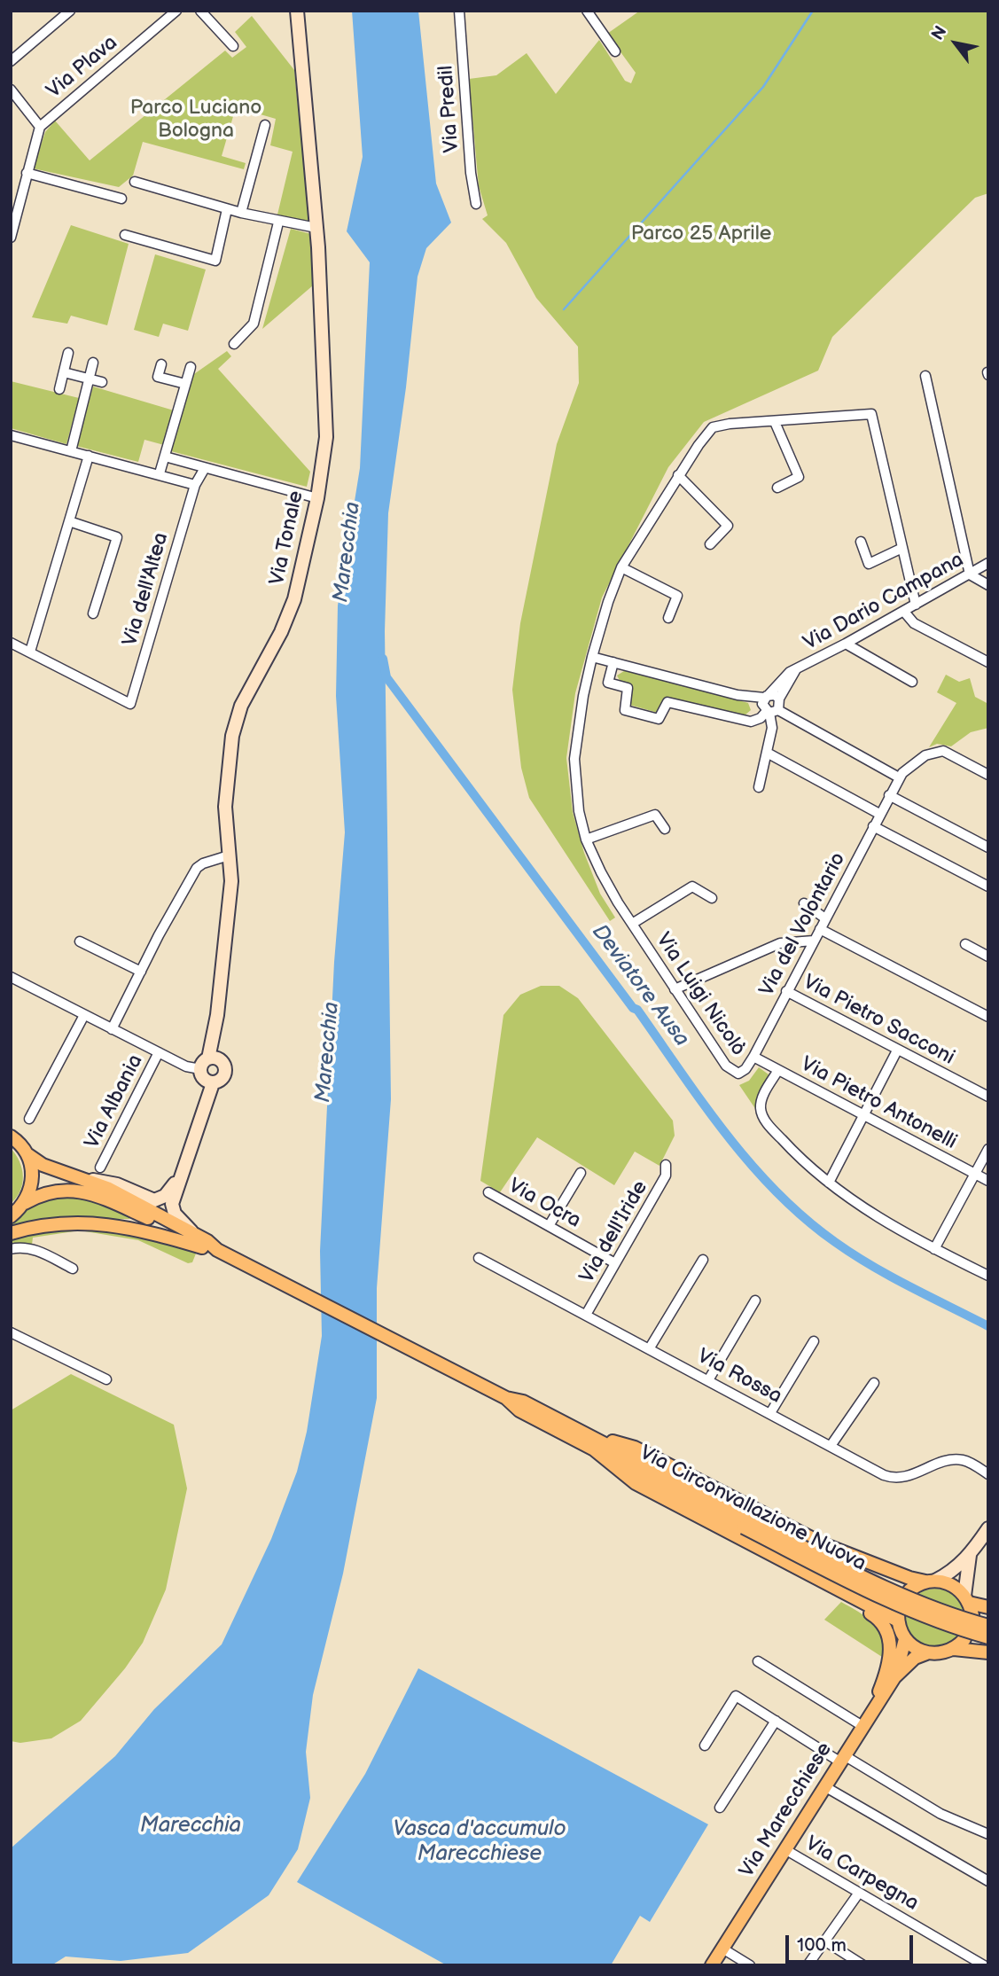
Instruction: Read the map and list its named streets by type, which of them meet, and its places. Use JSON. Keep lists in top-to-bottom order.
{
  "streets": {
    "main road": ["Via Circonvallazione Nuova", "Via Marecchiese"],
    "street": [
      "Via Plava",
      "Via Predil",
      "Via Tonale",
      "Via dell'Altea",
      "Via Dario Campana",
      "Via del Volontario",
      "Via Luigi Nicolò",
      "Via Pietro Sacconi",
      "Via Albania",
      "Via Pietro Antonelli",
      "Via Ocra",
      "Via dell'Iride",
      "Via Rossa",
      "Via Carpegna"
    ]
  },
  "crossings": [
    ["Via del Volontario", "Via Luigi Nicolò"],
    ["Via del Volontario", "Via Pietro Sacconi"],
    ["Via del Volontario", "Via Pietro Antonelli"],
    ["Via Ocra", "Via dell'Iride"],
    ["Via dell'Iride", "Via Rossa"],
    ["Via Marecchiese", "Via Carpegna"]
  ],
  "water": ["Marecchia", "Deviatore Ausa", "Vasca d'accumulo Marecchiese"],
  "parks": ["Parco Luciano Bologna", "Parco 25 Aprile"],
  "scale_bar": "100 m",
  "north": "top left"
}
